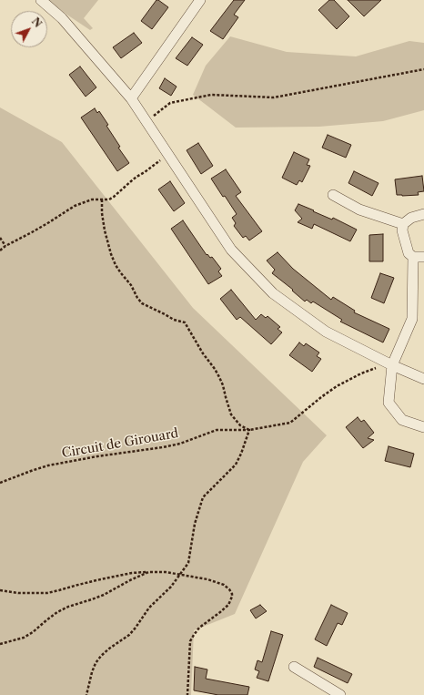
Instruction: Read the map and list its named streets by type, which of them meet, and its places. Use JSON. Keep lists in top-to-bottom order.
{
  "streets": {
    "path": ["Circuit de Girouard"]
  },
  "north": "top right"
}
